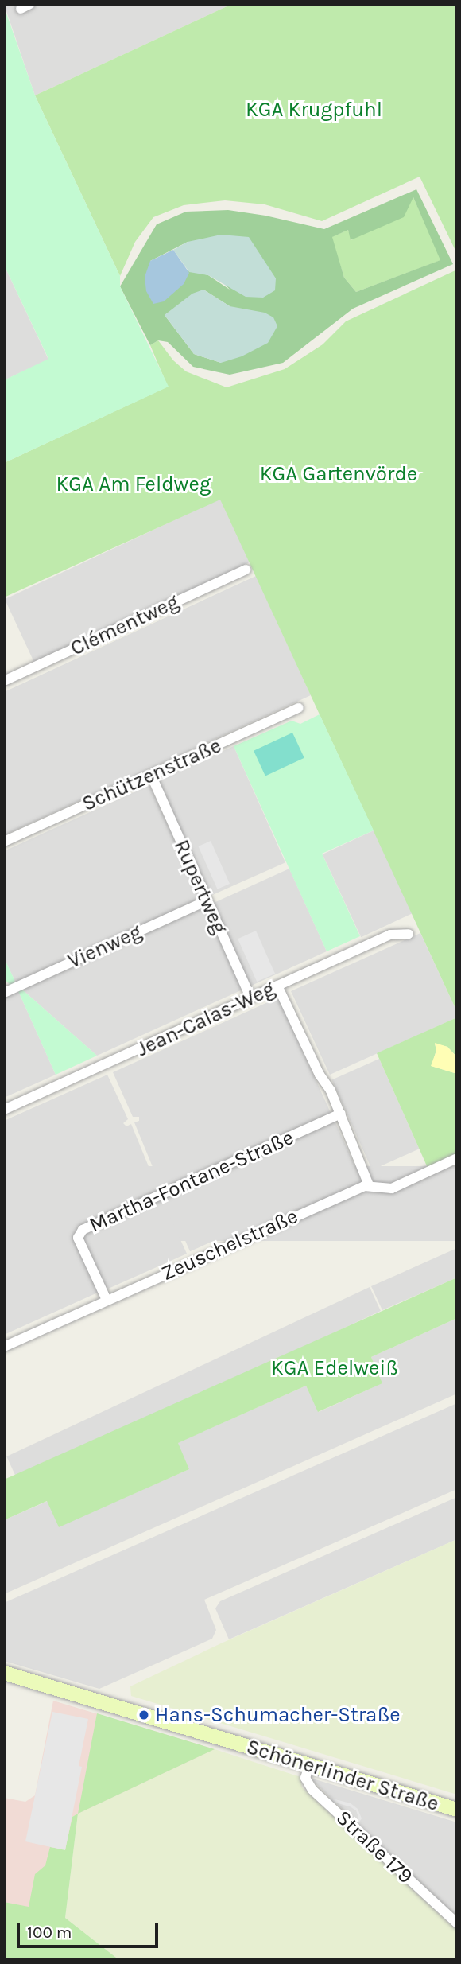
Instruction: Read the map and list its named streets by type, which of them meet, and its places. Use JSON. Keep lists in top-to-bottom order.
{
  "streets": {
    "main road": ["Schönerlinder Straße"],
    "street": [
      "Clémentweg",
      "Schützenstraße",
      "Rupertweg",
      "Vienweg",
      "Jean-Calas-Weg",
      "Martha-Fontane-Straße",
      "Zeuschelstraße",
      "Straße 179"
    ]
  },
  "crossings": [
    ["Schützenstraße", "Rupertweg"],
    ["Rupertweg", "Vienweg"],
    ["Rupertweg", "Jean-Calas-Weg"],
    ["Martha-Fontane-Straße", "Zeuschelstraße"],
    ["Schönerlinder Straße", "Straße 179"]
  ],
  "parks": [
    "KGA Krugpfuhl",
    "KGA Gartenvörde",
    "KGA Am Feldweg",
    "KGA Edelweiß"
  ],
  "places": ["Hans-Schumacher-Straße"],
  "scale_bar": "100 m"
}
